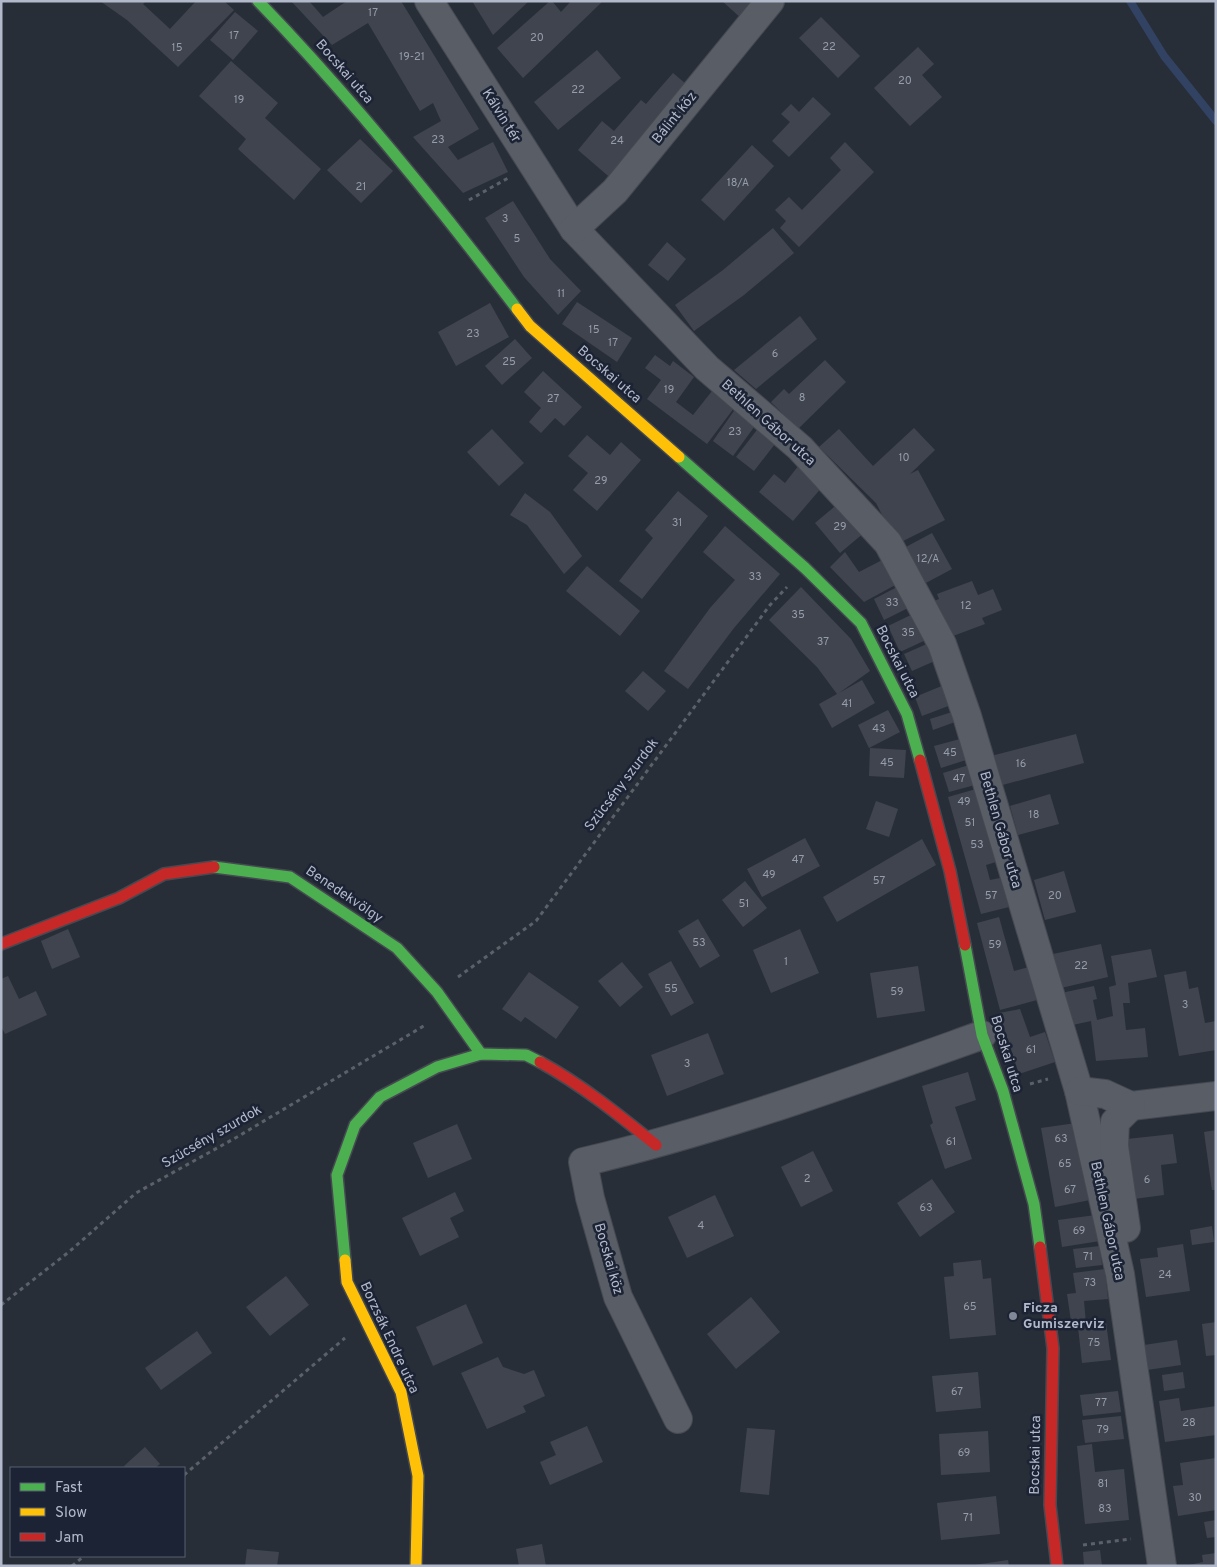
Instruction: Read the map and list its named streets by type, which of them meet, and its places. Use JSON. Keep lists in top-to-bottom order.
{
  "streets": {
    "street": [
      "Bocskai utca",
      "Kálvin tér",
      "Bálint köz",
      "Bethlen Gábor utca",
      "Benedekvölgy",
      "Bocskai köz",
      "Borzsák Endre utca"
    ],
    "path": ["Szücsény szurdok"]
  },
  "crossings": [
    ["Bocskai utca", "Szücsény szurdok"],
    ["Bocskai utca", "Bocskai köz"],
    ["Kálvin tér", "Bálint köz"],
    ["Kálvin tér", "Bethlen Gábor utca"],
    ["Bálint köz", "Bethlen Gábor utca"],
    ["Szücsény szurdok", "Benedekvölgy"],
    ["Benedekvölgy", "Borzsák Endre utca"]
  ],
  "places": ["Ficza Gumiszerviz"],
  "house_numbers": [
    "17",
    "17",
    "20",
    "22",
    "15",
    "19-21",
    "20",
    "22",
    "19",
    "23",
    "24",
    "18/A",
    "21",
    "3",
    "5",
    "11",
    "15",
    "23",
    "17",
    "6",
    "25",
    "19",
    "8",
    "27",
    "23",
    "10",
    "29",
    "31",
    "29",
    "12/A",
    "33",
    "33",
    "12",
    "35",
    "35",
    "37",
    "41",
    "43",
    "45",
    "45",
    "16",
    "47",
    "49",
    "18",
    "51",
    "53",
    "47",
    "49",
    "57",
    "57",
    "20",
    "51",
    "53",
    "59",
    "1",
    "22",
    "55",
    "59",
    "3",
    "61",
    "3",
    "63",
    "61",
    "65",
    "2",
    "6",
    "67",
    "63",
    "4",
    "69",
    "71",
    "24",
    "73",
    "65",
    "75",
    "67",
    "77",
    "28",
    "79",
    "69",
    "81",
    "30",
    "83",
    "71"
  ],
  "legend": ["Fast", "Slow", "Jam"]
}
